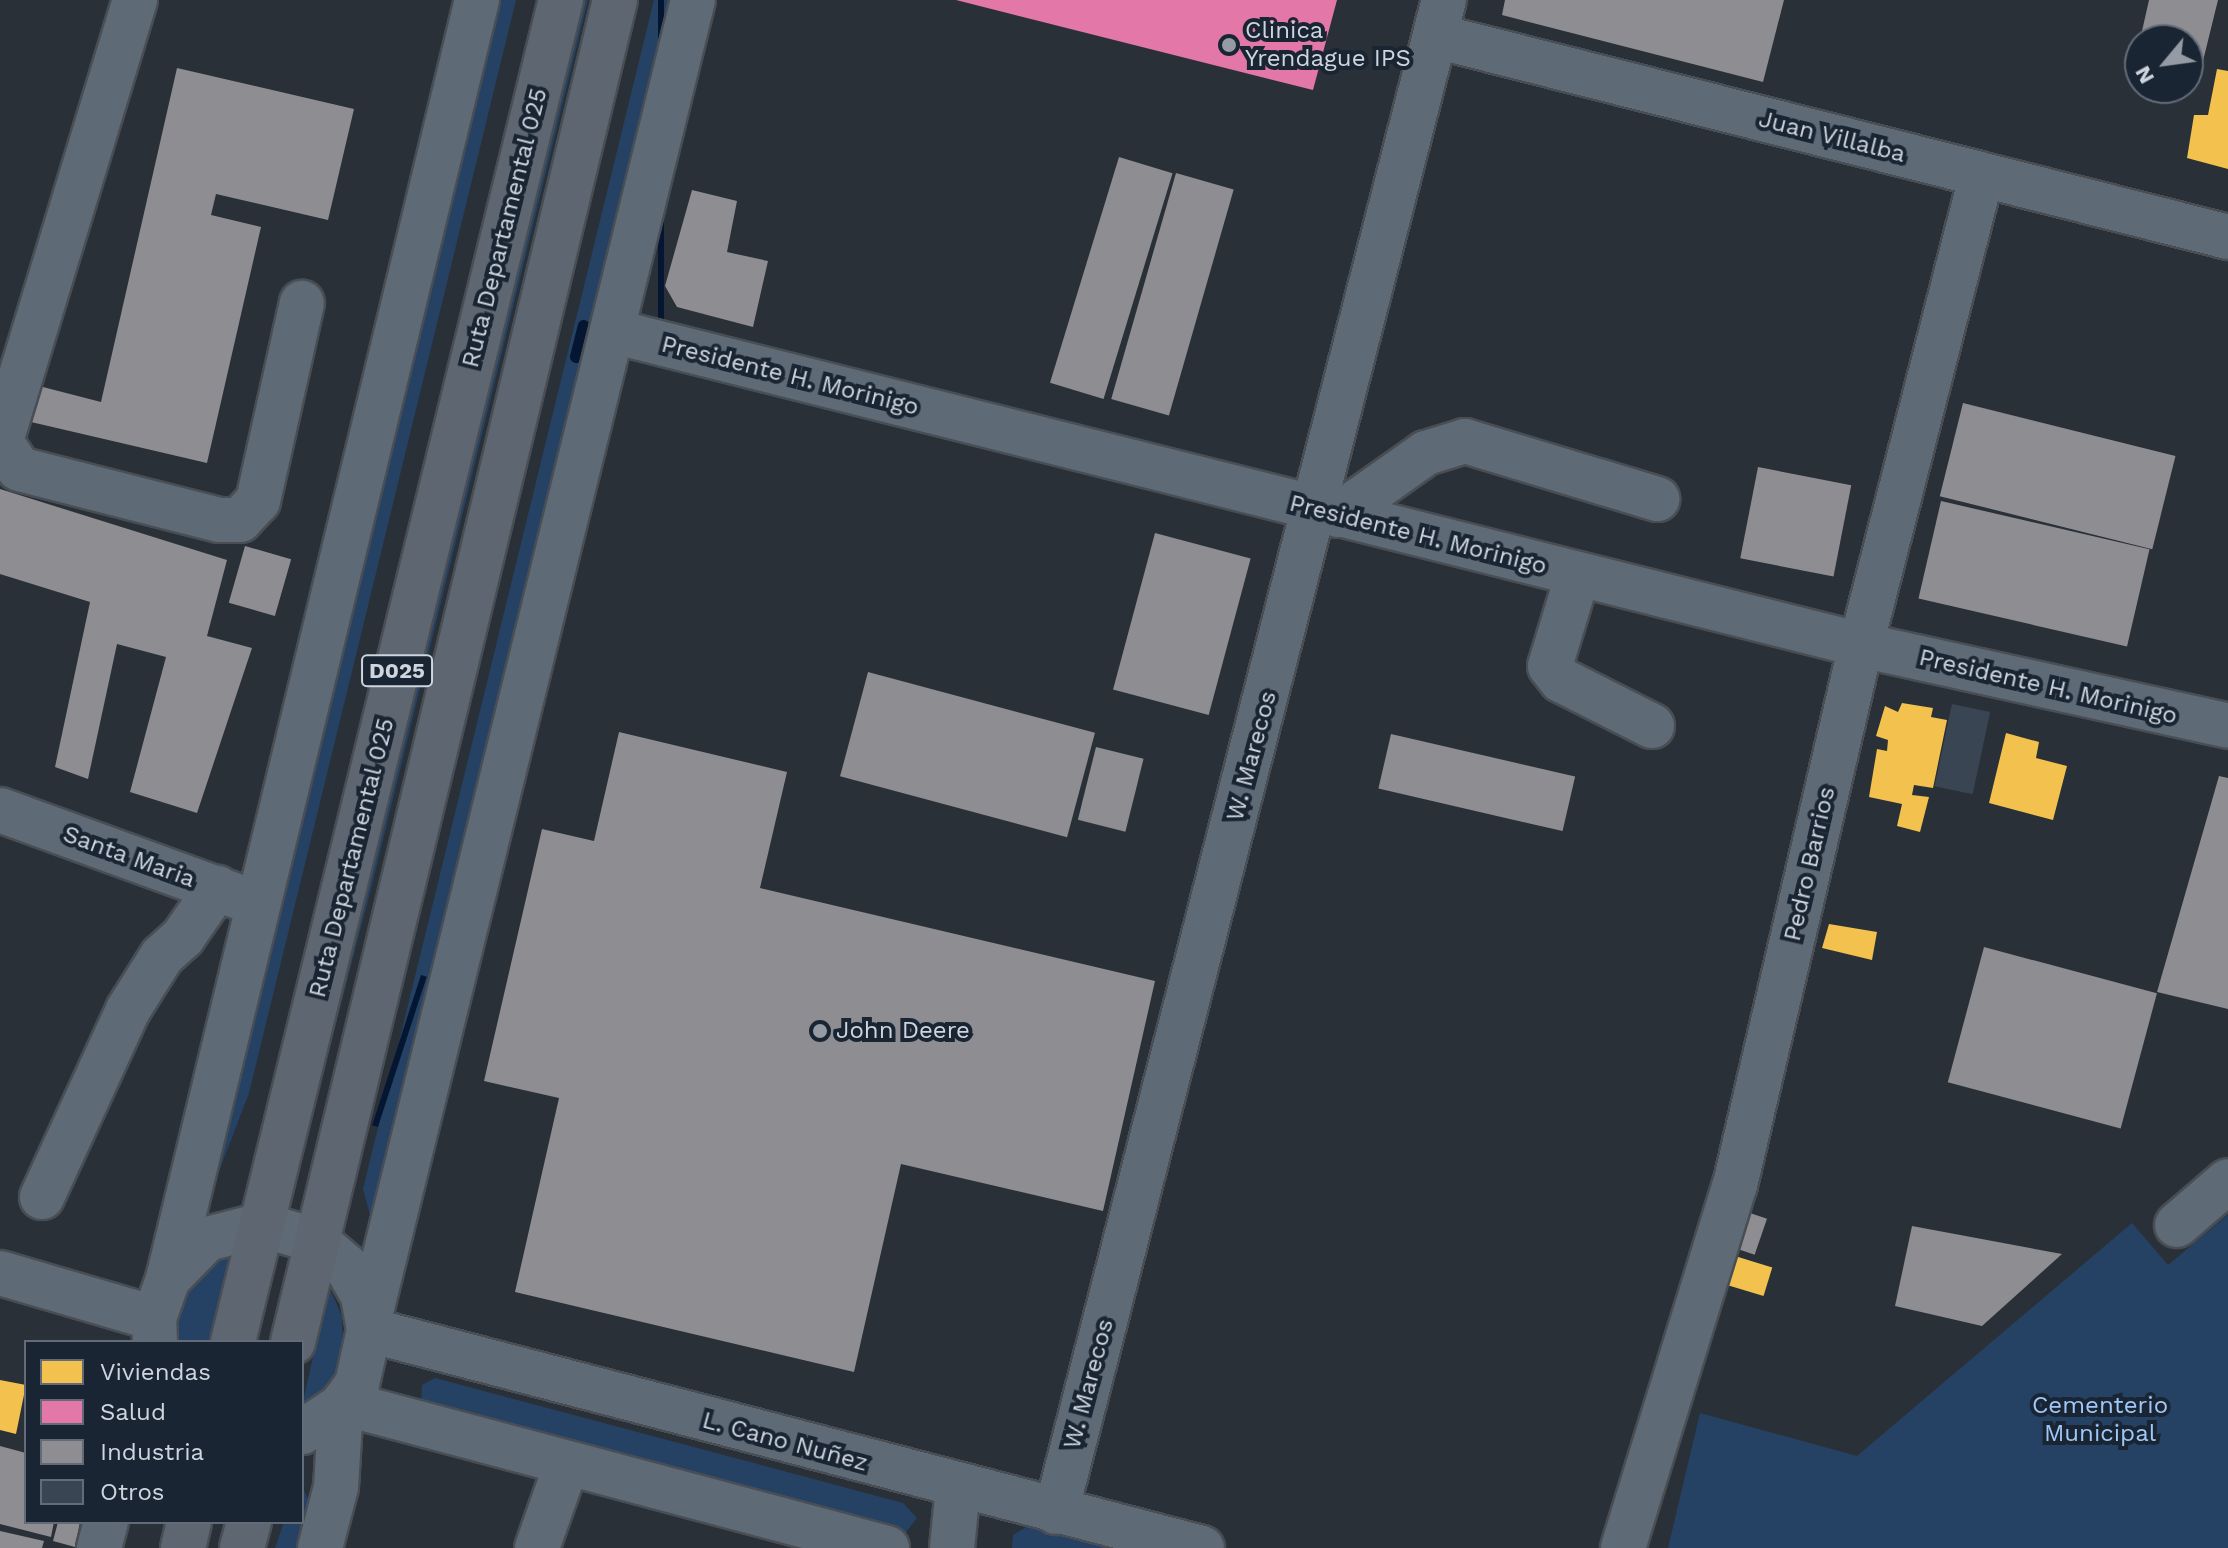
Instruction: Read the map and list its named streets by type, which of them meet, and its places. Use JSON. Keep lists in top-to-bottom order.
{
  "streets": {
    "highway": ["Ruta Departamental 025", "D025"],
    "street": [
      "Juan Villalba",
      "Presidente H. Morinigo",
      "W. Marecos",
      "Santa Maria",
      "Pedro Barrios",
      "L. Cano Nuñez"
    ]
  },
  "crossings": [
    ["Juan Villalba", "W. Marecos"],
    ["Juan Villalba", "Pedro Barrios"],
    ["Presidente H. Morinigo", "W. Marecos"],
    ["Presidente H. Morinigo", "Pedro Barrios"],
    ["W. Marecos", "L. Cano Nuñez"]
  ],
  "parks": ["Cementerio Municipal"],
  "places": ["Clinica Yrendague IPS", "John Deere"],
  "legend": [
    "Viviendas",
    "Salud",
    "Industria",
    "Otros"
  ],
  "north": "bottom left"
}
